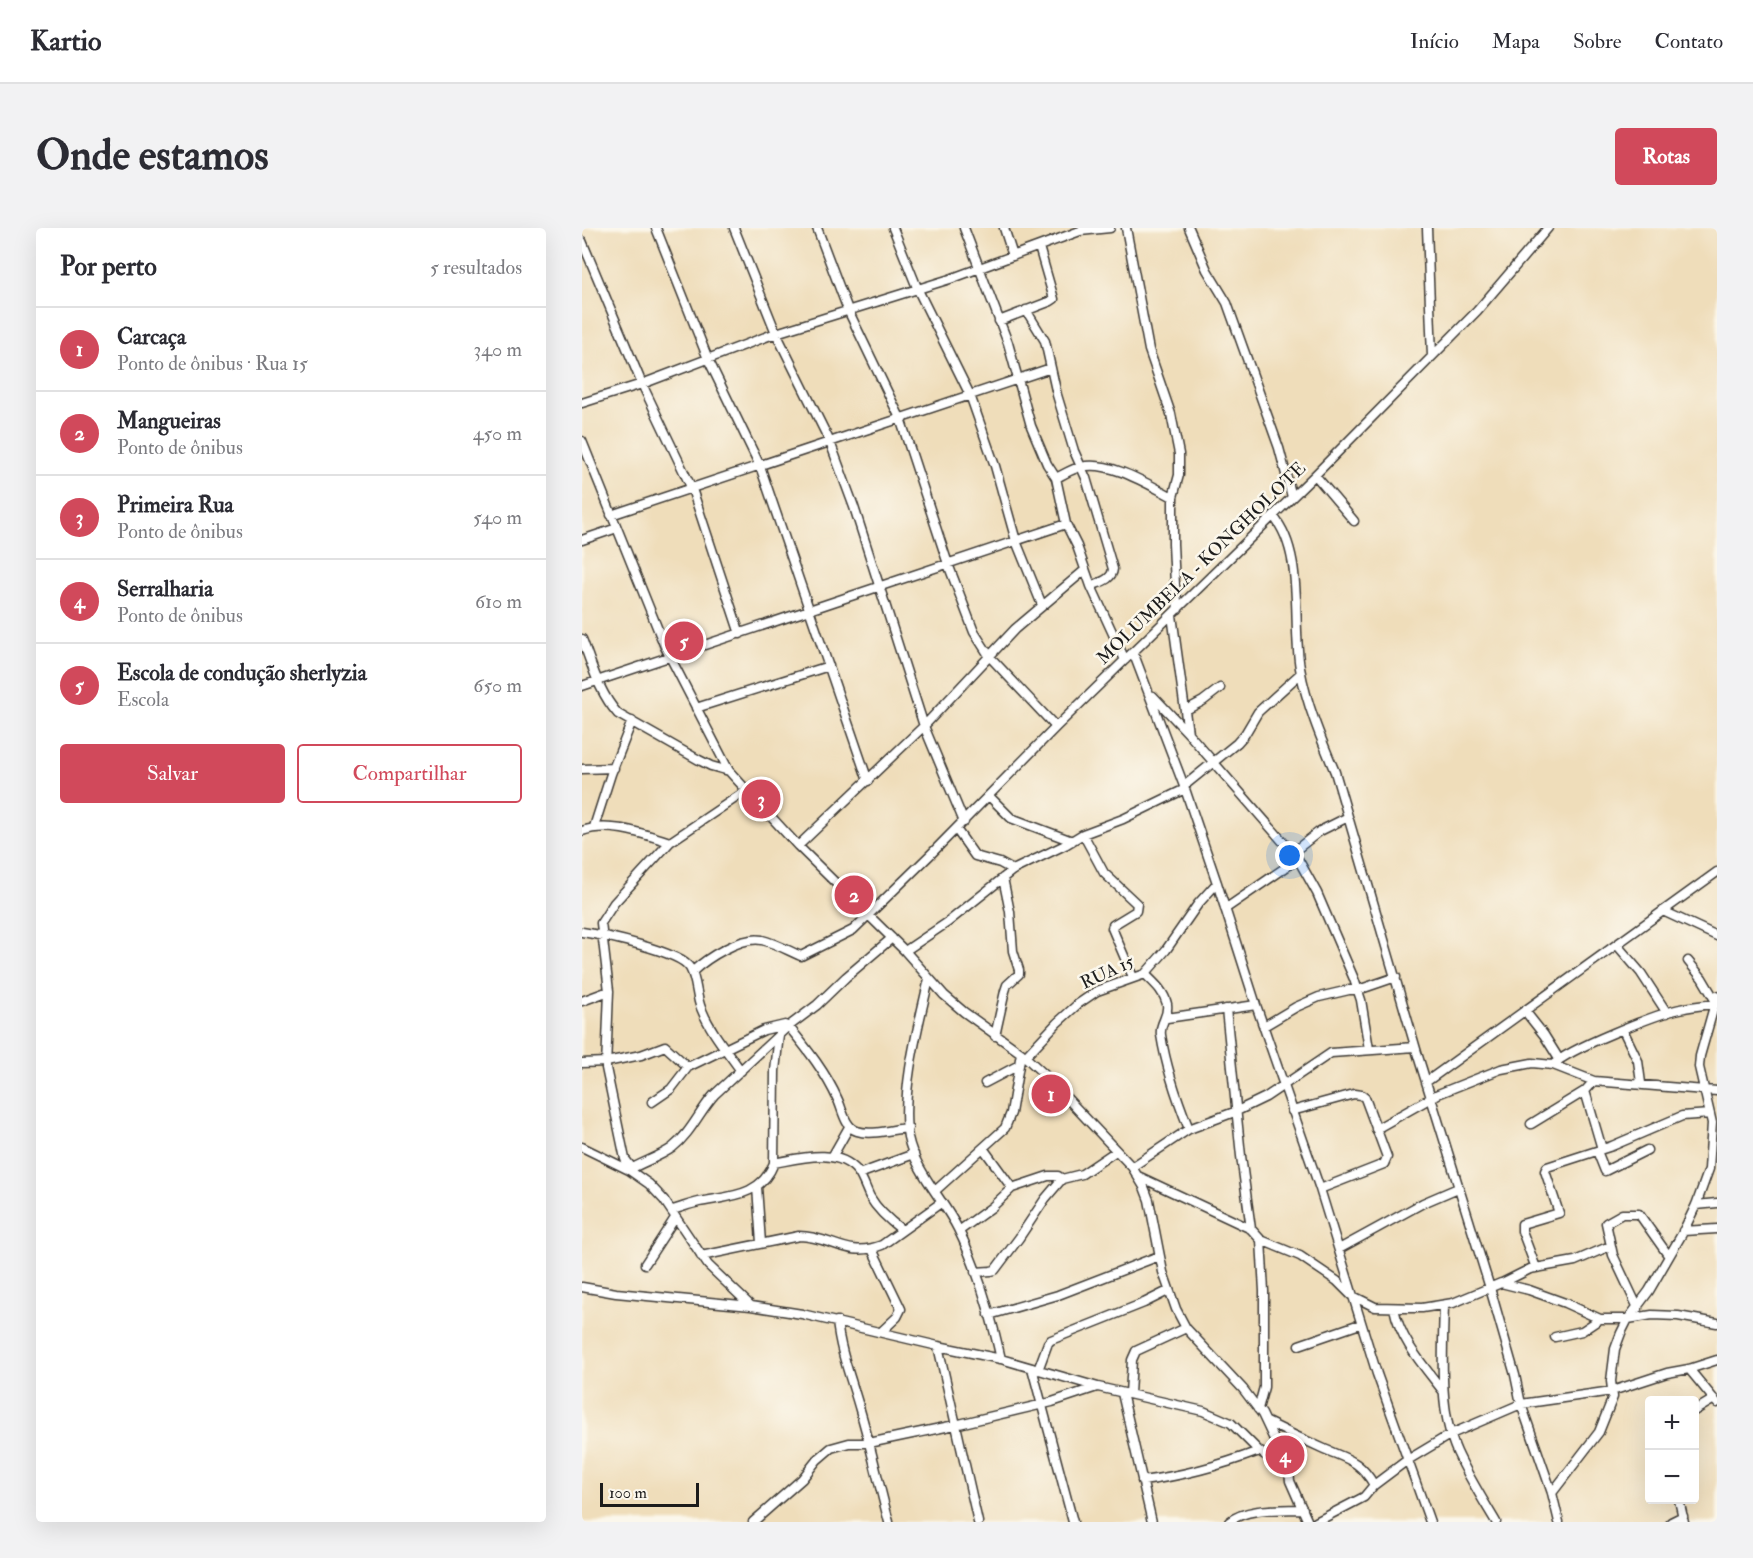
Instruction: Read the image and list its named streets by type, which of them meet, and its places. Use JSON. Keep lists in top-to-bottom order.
{
  "streets": {
    "street": ["MOLUMBELA - KONGHOLOTE", "RUA 15"]
  },
  "scale_bar": "100 m",
  "page": {
    "header": "Kartio",
    "nav": [
      "Início",
      "Mapa",
      "Sobre",
      "Contato"
    ],
    "buttons": [
      "Rotas",
      ["Salvar", "Compartilhar"]
    ],
    "title": "Onde estamos",
    "heading": ["Por perto", "5 resultados"],
    "list": [
      {
        "mark": "1",
        "name": "Carcaça",
        "note": "Ponto de ônibus · Rua 15",
        "value": "340 m"
      },
      {
        "mark": "2",
        "name": "Mangueiras",
        "note": "Ponto de ônibus",
        "value": "450 m"
      },
      {
        "mark": "3",
        "name": "Primeira Rua",
        "note": "Ponto de ônibus",
        "value": "540 m"
      },
      {
        "mark": "4",
        "name": "Serralharia",
        "note": "Ponto de ônibus",
        "value": "610 m"
      },
      {
        "mark": "5",
        "name": "Escola de condução sherlyzia",
        "note": "Escola",
        "value": "650 m"
      }
    ],
    "pins": [
      "5",
      "3",
      "2",
      "1",
      "4"
    ],
    "map_buttons": ["+", "−"],
    "scale": "100 m"
  }
}
